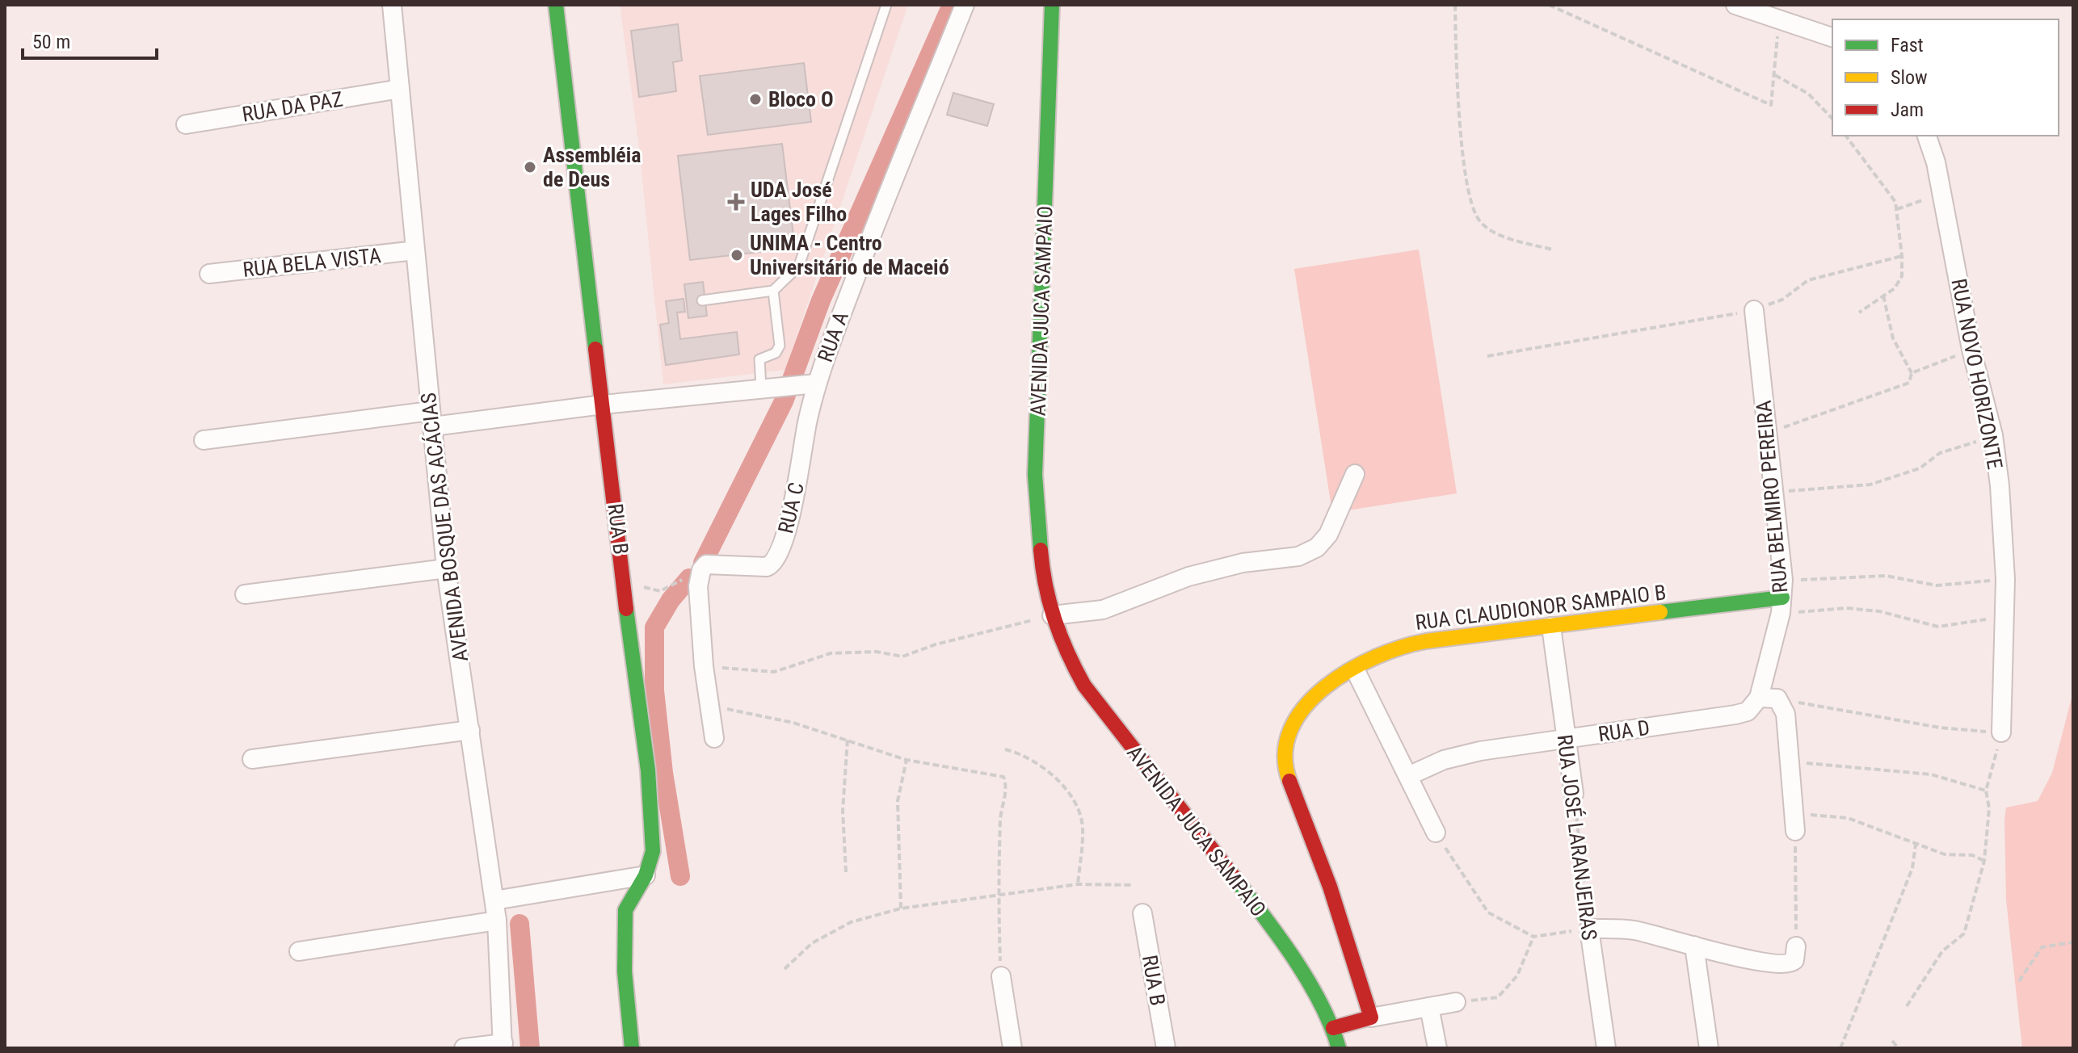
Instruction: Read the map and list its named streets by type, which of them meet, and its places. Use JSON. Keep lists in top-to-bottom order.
{
  "streets": {
    "street": [
      "RUA DA PAZ",
      "RUA BELA VISTA",
      "AVENIDA JUCA SAMPAIO",
      "RUA A",
      "RUA NOVO HORIZONTE",
      "RUA BELMIRO PEREIRA",
      "RUA C",
      "AVENIDA BOSQUE DAS ACÁCIAS",
      "RUA B",
      "RUA CLAUDIONOR SAMPAIO B",
      "RUA D",
      "RUA JOSÉ LARANJEIRAS"
    ]
  },
  "crossings": [
    ["RUA DA PAZ", "AVENIDA BOSQUE DAS ACÁCIAS"],
    ["RUA BELA VISTA", "AVENIDA BOSQUE DAS ACÁCIAS"],
    ["RUA A", "RUA C"],
    ["RUA A", "AVENIDA BOSQUE DAS ACÁCIAS"],
    ["RUA A", "RUA B"],
    ["RUA BELMIRO PEREIRA", "RUA CLAUDIONOR SAMPAIO B"],
    ["RUA BELMIRO PEREIRA", "RUA D"],
    ["RUA CLAUDIONOR SAMPAIO B", "RUA JOSÉ LARANJEIRAS"],
    ["RUA D", "RUA JOSÉ LARANJEIRAS"]
  ],
  "places": {
    "other": ["Bloco O", "Assembléia de Deus", "UNIMA - Centro Universitário de Maceió"],
    "health": ["UDA José Lages Filho"]
  },
  "legend": ["Fast", "Slow", "Jam"],
  "scale_bar": "50 m"
}
